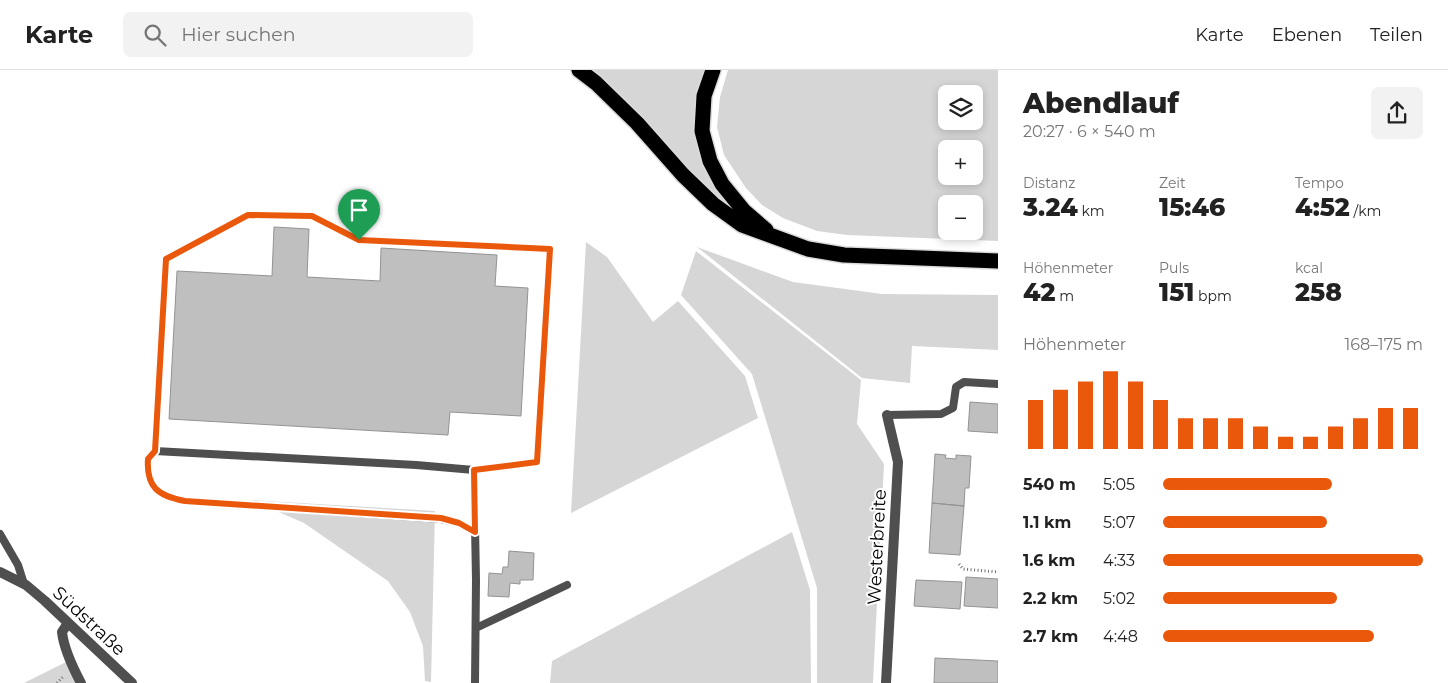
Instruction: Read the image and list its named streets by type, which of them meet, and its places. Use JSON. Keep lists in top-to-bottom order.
{
  "streets": {
    "street": ["Westerbreite", "Südstraße"]
  },
  "page": {
    "header": "Karte",
    "search": "Hier suchen",
    "nav": ["Karte", "Ebenen", "Teilen"],
    "heading": ["Abendlauf", "20:27 · 6 × 540 m"],
    "map_buttons": ["+", "−"],
    "stats": [
      ["Distanz", "3.24 km"],
      ["Zeit", "15:46"],
      ["Tempo", "4:52 /km"],
      ["Höhenmeter", "42 m"],
      ["Puls", "151 bpm"],
      ["kcal", "258"]
    ],
    "chart": ["Höhenmeter", "168–175 m"],
    "list": [
      {
        "name": "540 m",
        "note": "5:05"
      },
      {
        "name": "1.1 km",
        "note": "5:07"
      },
      {
        "name": "1.6 km",
        "note": "4:33"
      },
      {
        "name": "2.2 km",
        "note": "5:02"
      },
      {
        "name": "2.7 km",
        "note": "4:48"
      }
    ]
  }
}
